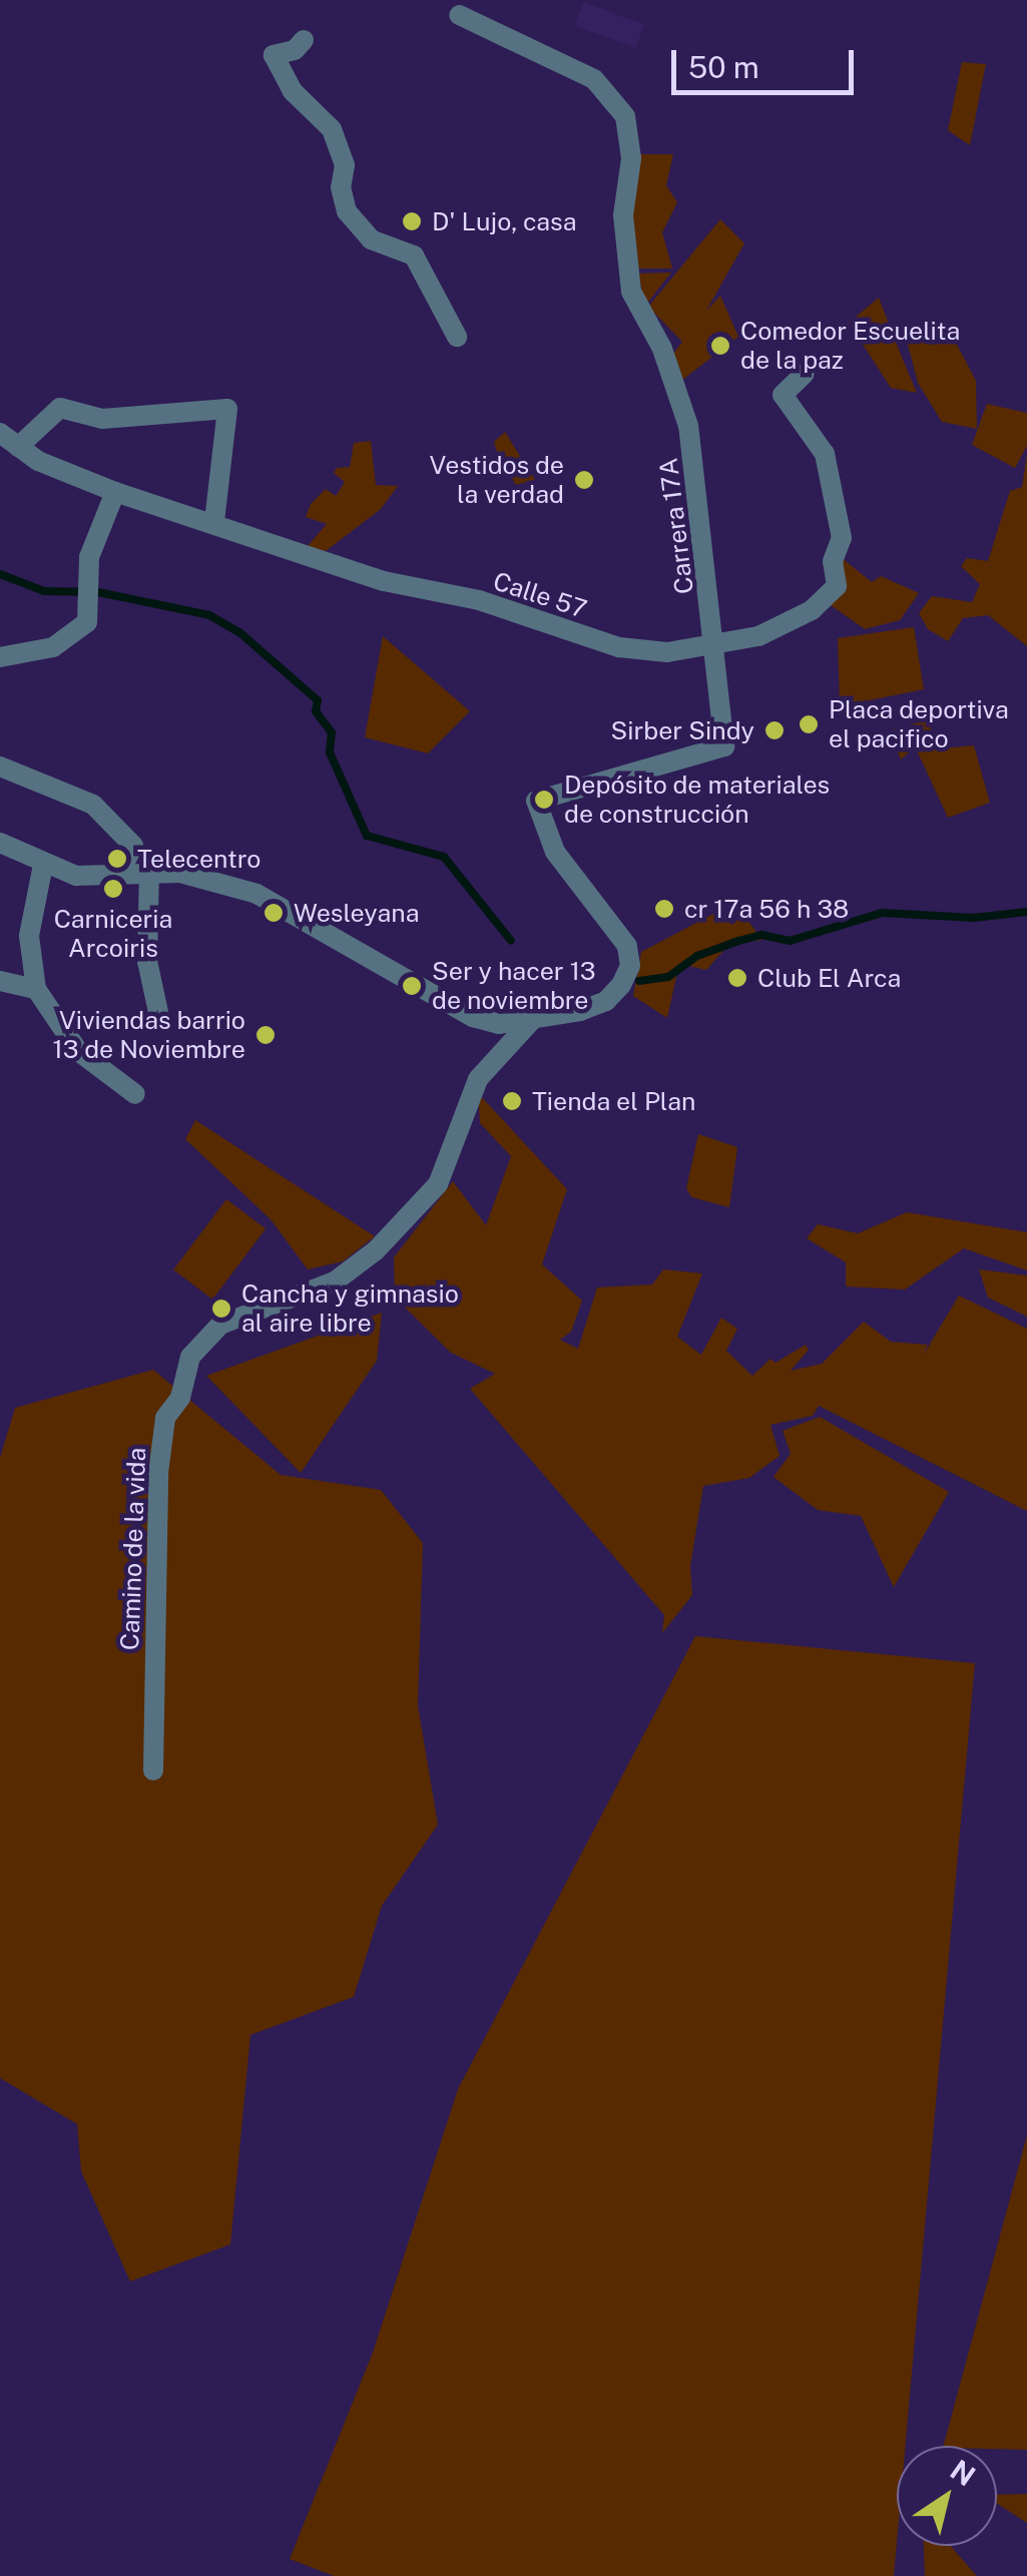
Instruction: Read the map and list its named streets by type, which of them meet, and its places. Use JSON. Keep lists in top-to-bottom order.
{
  "streets": {
    "street": ["Carrera 17A", "Calle 57", "Camino de la vida"]
  },
  "crossings": [
    ["Carrera 17A", "Calle 57"],
    ["Carrera 17A", "Camino de la vida"]
  ],
  "places": [
    "D' Lujo, casa",
    "Comedor Escuelita de la paz",
    "Vestidos de la verdad",
    "Placa deportiva el pacifico",
    "Sirber Sindy",
    "Depósito de materiales de construcción",
    "Telecentro",
    "Carniceria Arcoiris",
    "cr 17a 56 h 38",
    "Wesleyana",
    "Club El Arca",
    "Ser y hacer 13 de noviembre",
    "Viviendas barrio 13 de Noviembre",
    "Tienda el Plan",
    "Cancha y gimnasio al aire libre"
  ],
  "scale_bar": "50 m",
  "north": "top right"
}
